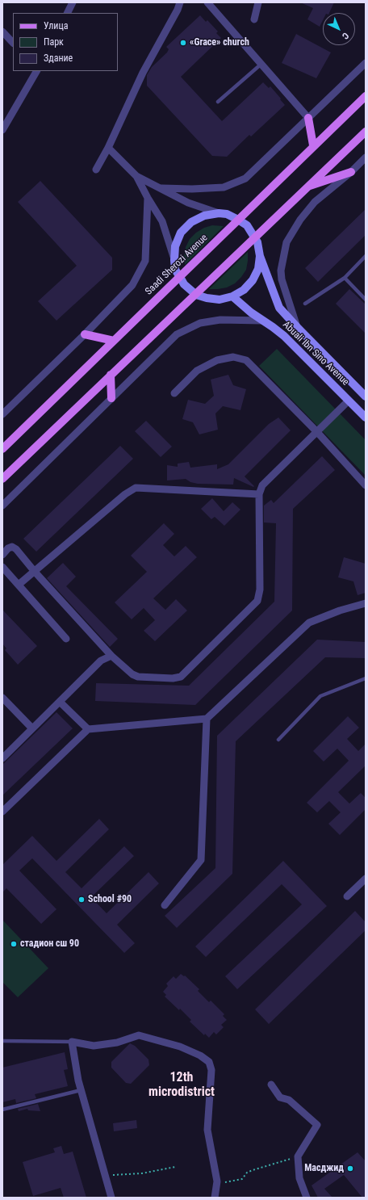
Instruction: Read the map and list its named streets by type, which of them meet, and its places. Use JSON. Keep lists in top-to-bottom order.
{
  "streets": {
    "main road": ["Saadi Sherozi Avenue", "Abuali Ibn Sino Avenue"]
  },
  "districts": ["12th microdistrict"],
  "places": [
    "«Grace» church",
    "School #90",
    "стадион сш 90",
    "Масджид"
  ],
  "legend": ["Улица", "Парк", "Здание"],
  "north": "bottom right"
}
